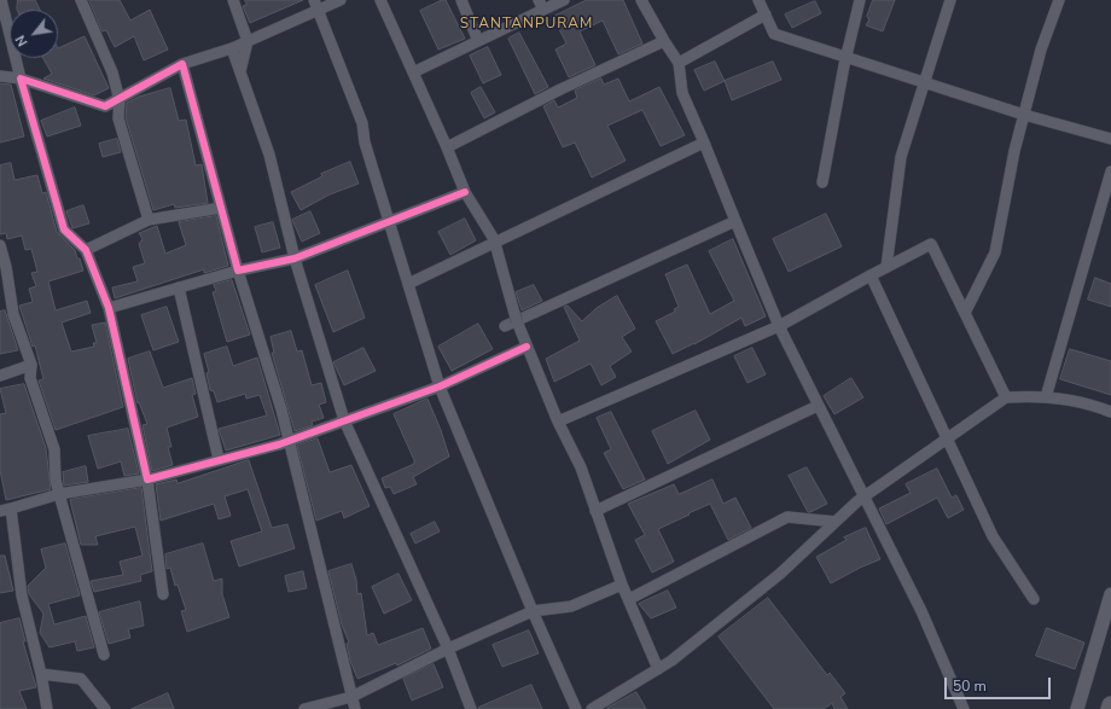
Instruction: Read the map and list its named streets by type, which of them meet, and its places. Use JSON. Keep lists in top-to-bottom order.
{
  "districts": ["STANTANPURAM"],
  "scale_bar": "50 m",
  "north": "bottom left"
}
